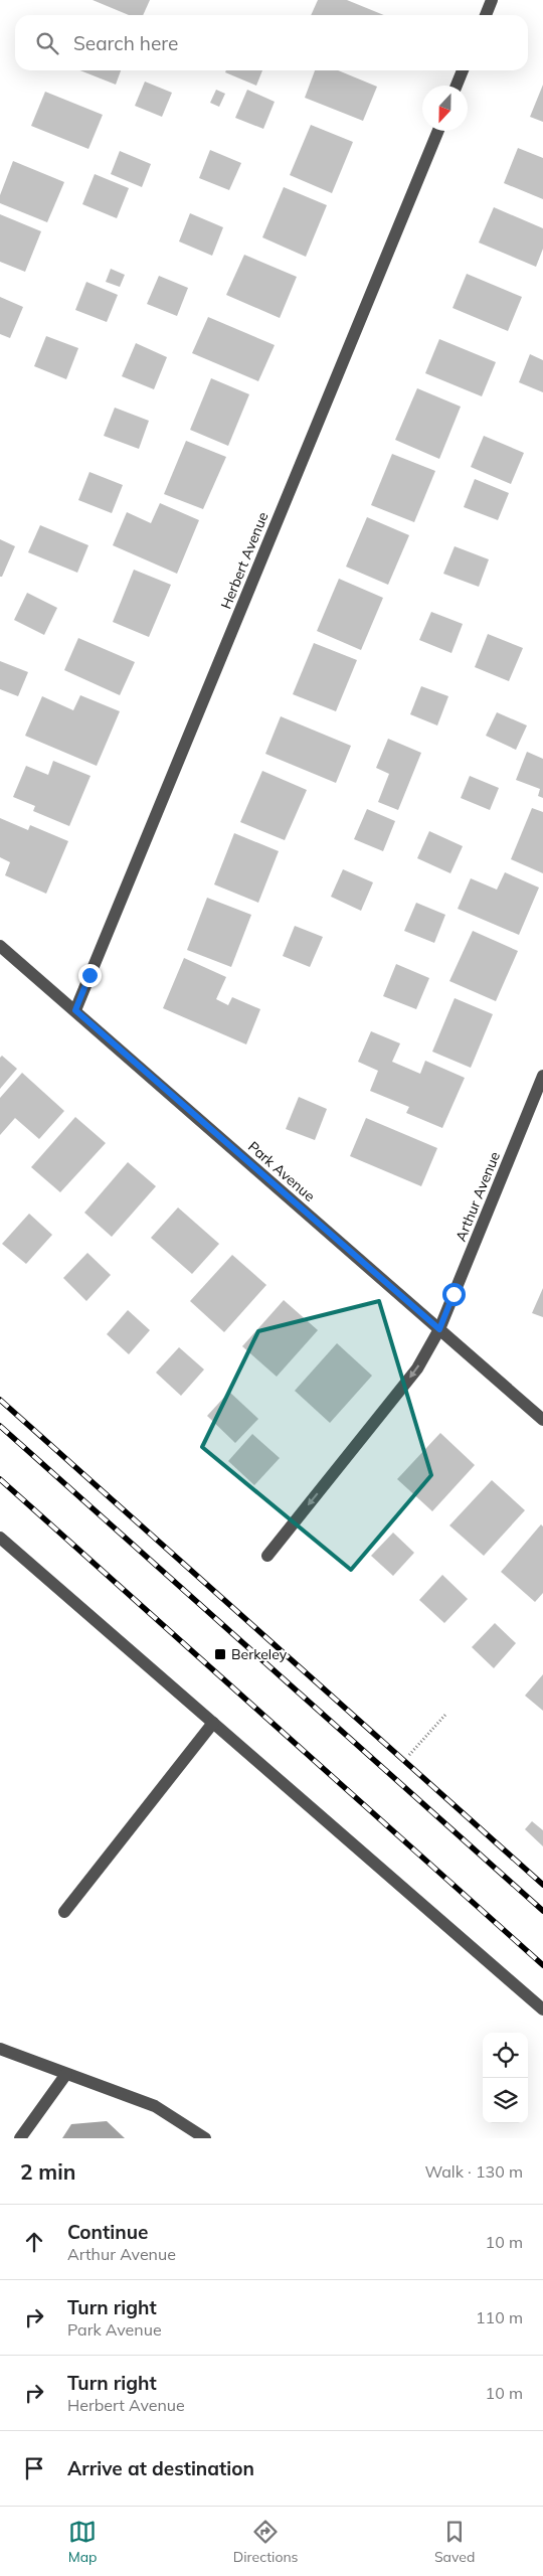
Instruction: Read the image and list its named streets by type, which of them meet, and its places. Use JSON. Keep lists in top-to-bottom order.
{
  "streets": {
    "street": ["Herbert Avenue", "Park Avenue", "Arthur Avenue"]
  },
  "crossings": [
    ["Herbert Avenue", "Park Avenue"],
    ["Park Avenue", "Arthur Avenue"]
  ],
  "one_way": ["Arthur Avenue"],
  "places": {
    "transit": ["Berkeley"]
  },
  "north": "bottom",
  "page": {
    "search": "Search here",
    "heading": ["2 min", "Walk · 130 m"],
    "list": [
      ["Continue", "Arthur Avenue", "10 m"],
      ["Turn right", "Park Avenue", "110 m"],
      ["Turn right", "Herbert Avenue", "10 m"],
      "Arrive at destination"
    ],
    "nav": ["Map", "Directions", "Saved"]
  }
}
